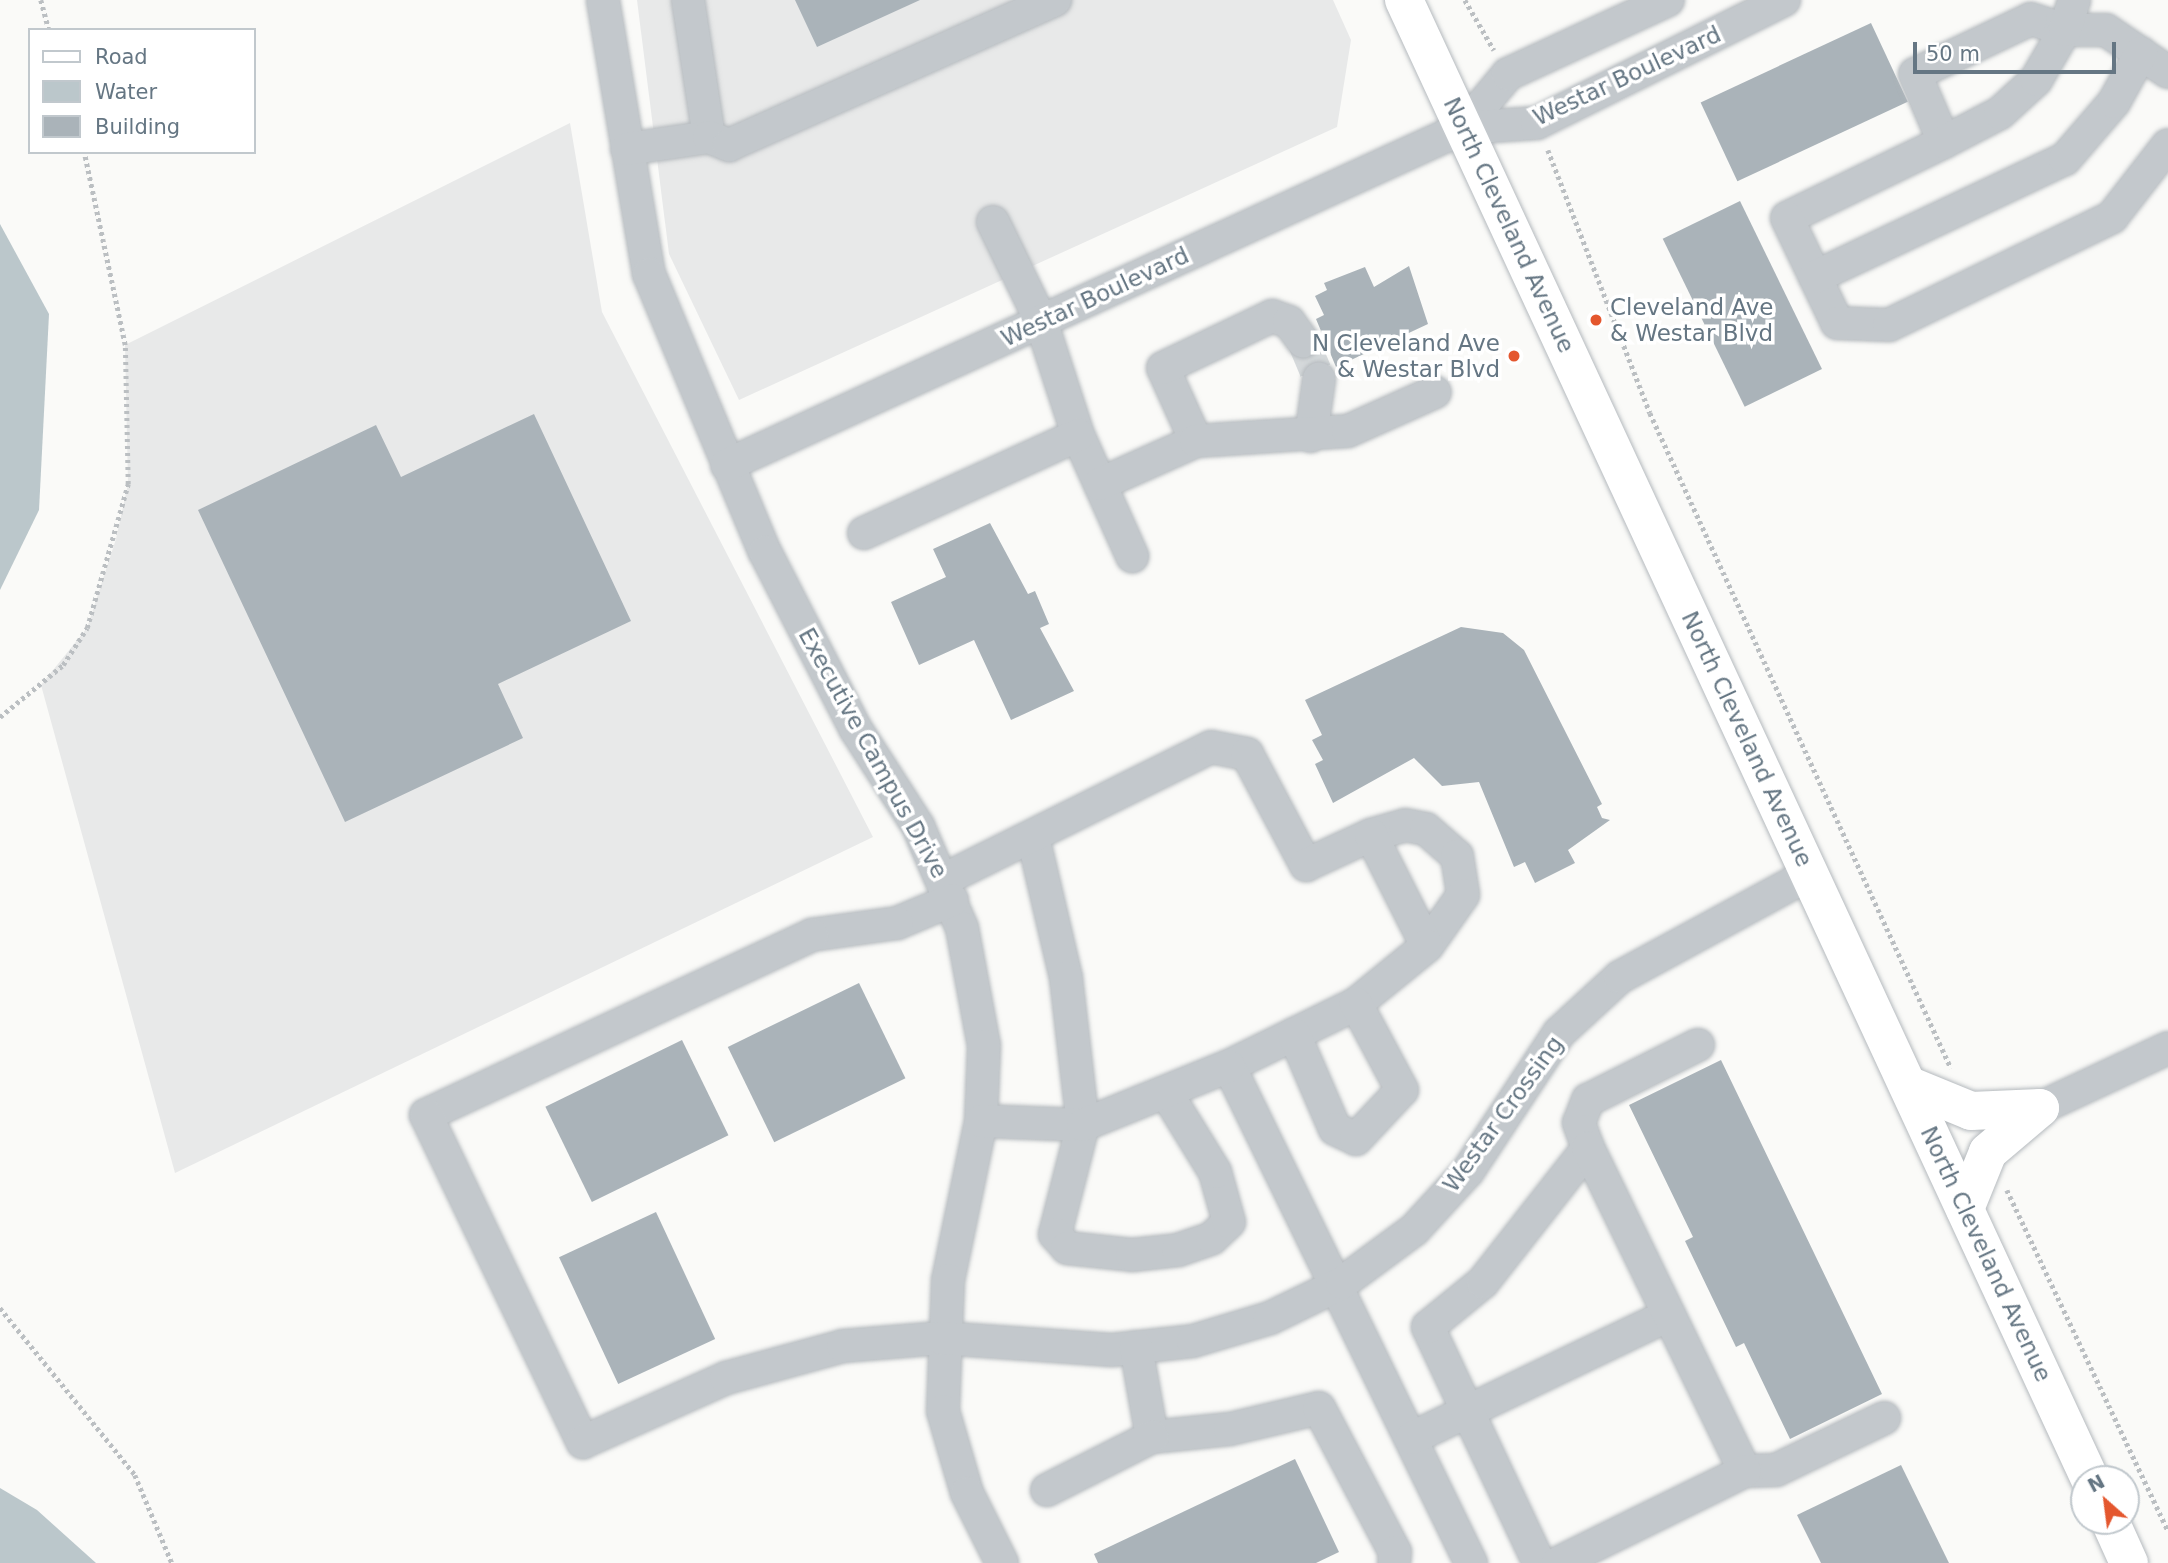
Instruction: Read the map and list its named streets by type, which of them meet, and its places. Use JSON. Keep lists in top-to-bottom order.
{
  "streets": {
    "main road": ["North Cleveland Avenue"],
    "street": ["Westar Boulevard", "Executive Campus Drive", "Westar Crossing"]
  },
  "crossings": [
    ["Westar Boulevard", "North Cleveland Avenue"],
    ["Westar Boulevard", "Executive Campus Drive"],
    ["North Cleveland Avenue", "Westar Crossing"],
    ["Executive Campus Drive", "Westar Crossing"]
  ],
  "places": ["Cleveland Ave & Westar Blvd", "N Cleveland Ave & Westar Blvd"],
  "legend": ["Road", "Water", "Building"],
  "scale_bar": "50 m",
  "north": "top left"
}
